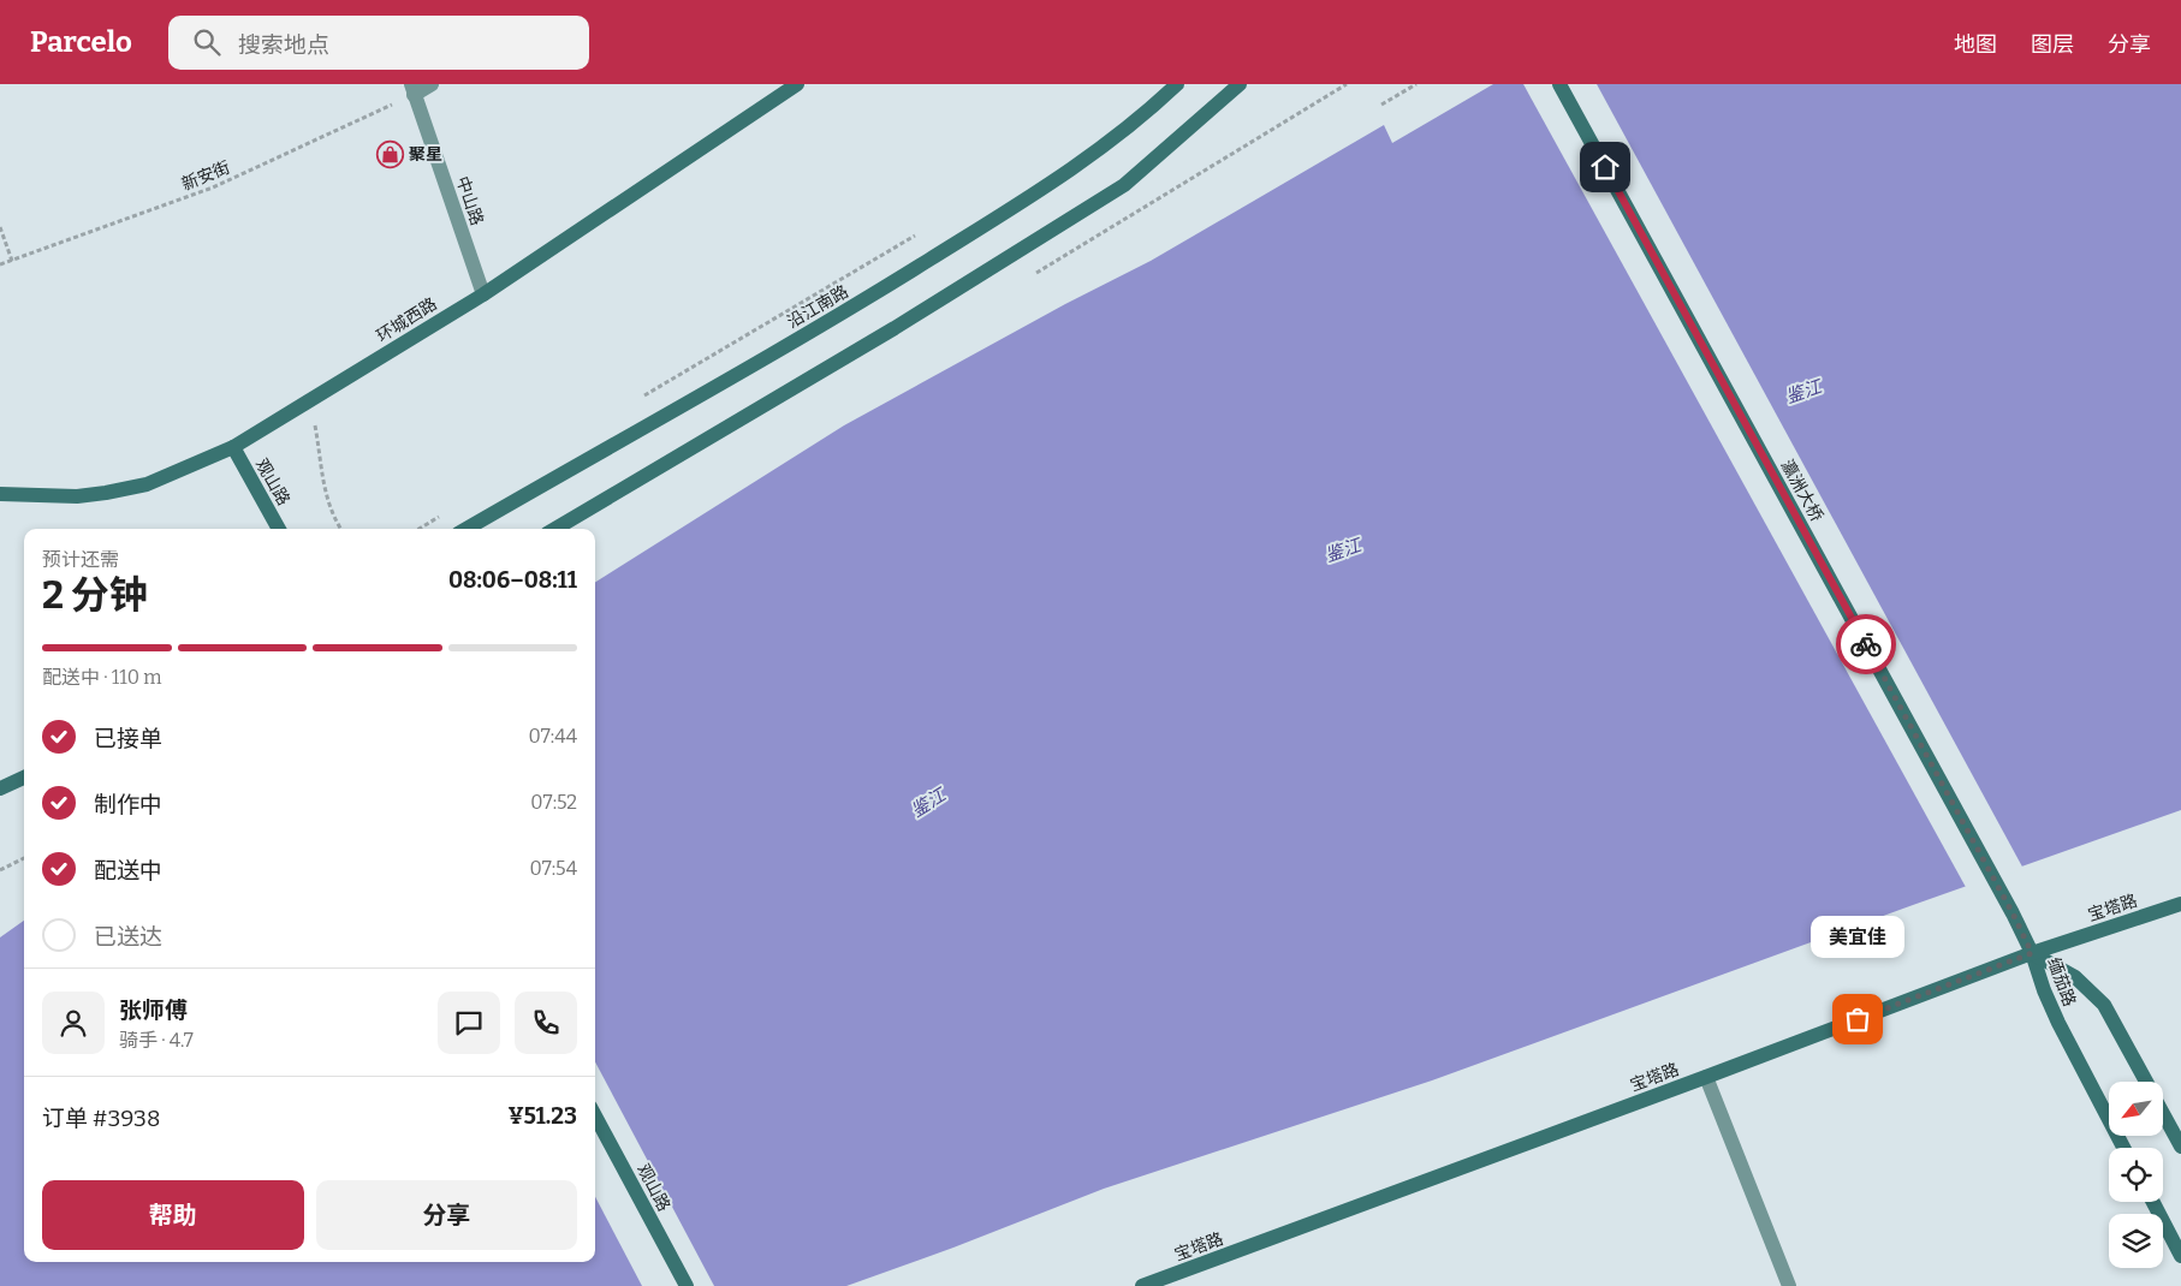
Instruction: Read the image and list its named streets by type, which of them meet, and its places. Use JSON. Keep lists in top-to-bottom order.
{
  "streets": {
    "street": [
      "中山路",
      "沿江南路",
      "环城西路",
      "观山路",
      "瀛洲大桥",
      "宝塔路",
      "缅茄路"
    ],
    "path": ["新安街"]
  },
  "crossings": [
    ["新安街", "中山路"],
    ["中山路", "环城西路"],
    ["环城西路", "观山路"],
    ["瀛洲大桥", "宝塔路"],
    ["瀛洲大桥", "缅茄路"],
    ["宝塔路", "缅茄路"]
  ],
  "water": ["鉴江"],
  "places": {
    "shop": ["聚星"],
    "other": ["美宜佳"]
  },
  "north": "bottom left",
  "page": {
    "header": "Parcelo",
    "search": "搜索地点",
    "nav": ["地图", "图层", "分享"],
    "heading": ["2 分钟", "预计还需", "08:06–08:11"],
    "panel": [
      "张师傅",
      "骑手 · 4.7",
      "订单 #3938",
      "¥51.23"
    ],
    "bar": "配送中 · 110 m",
    "list": [
      ["已接单", "07:44"],
      ["制作中", "07:52"],
      ["配送中", "07:54"],
      "已送达"
    ],
    "bubble": "美宜佳",
    "buttons": ["帮助", "分享"]
  }
}
